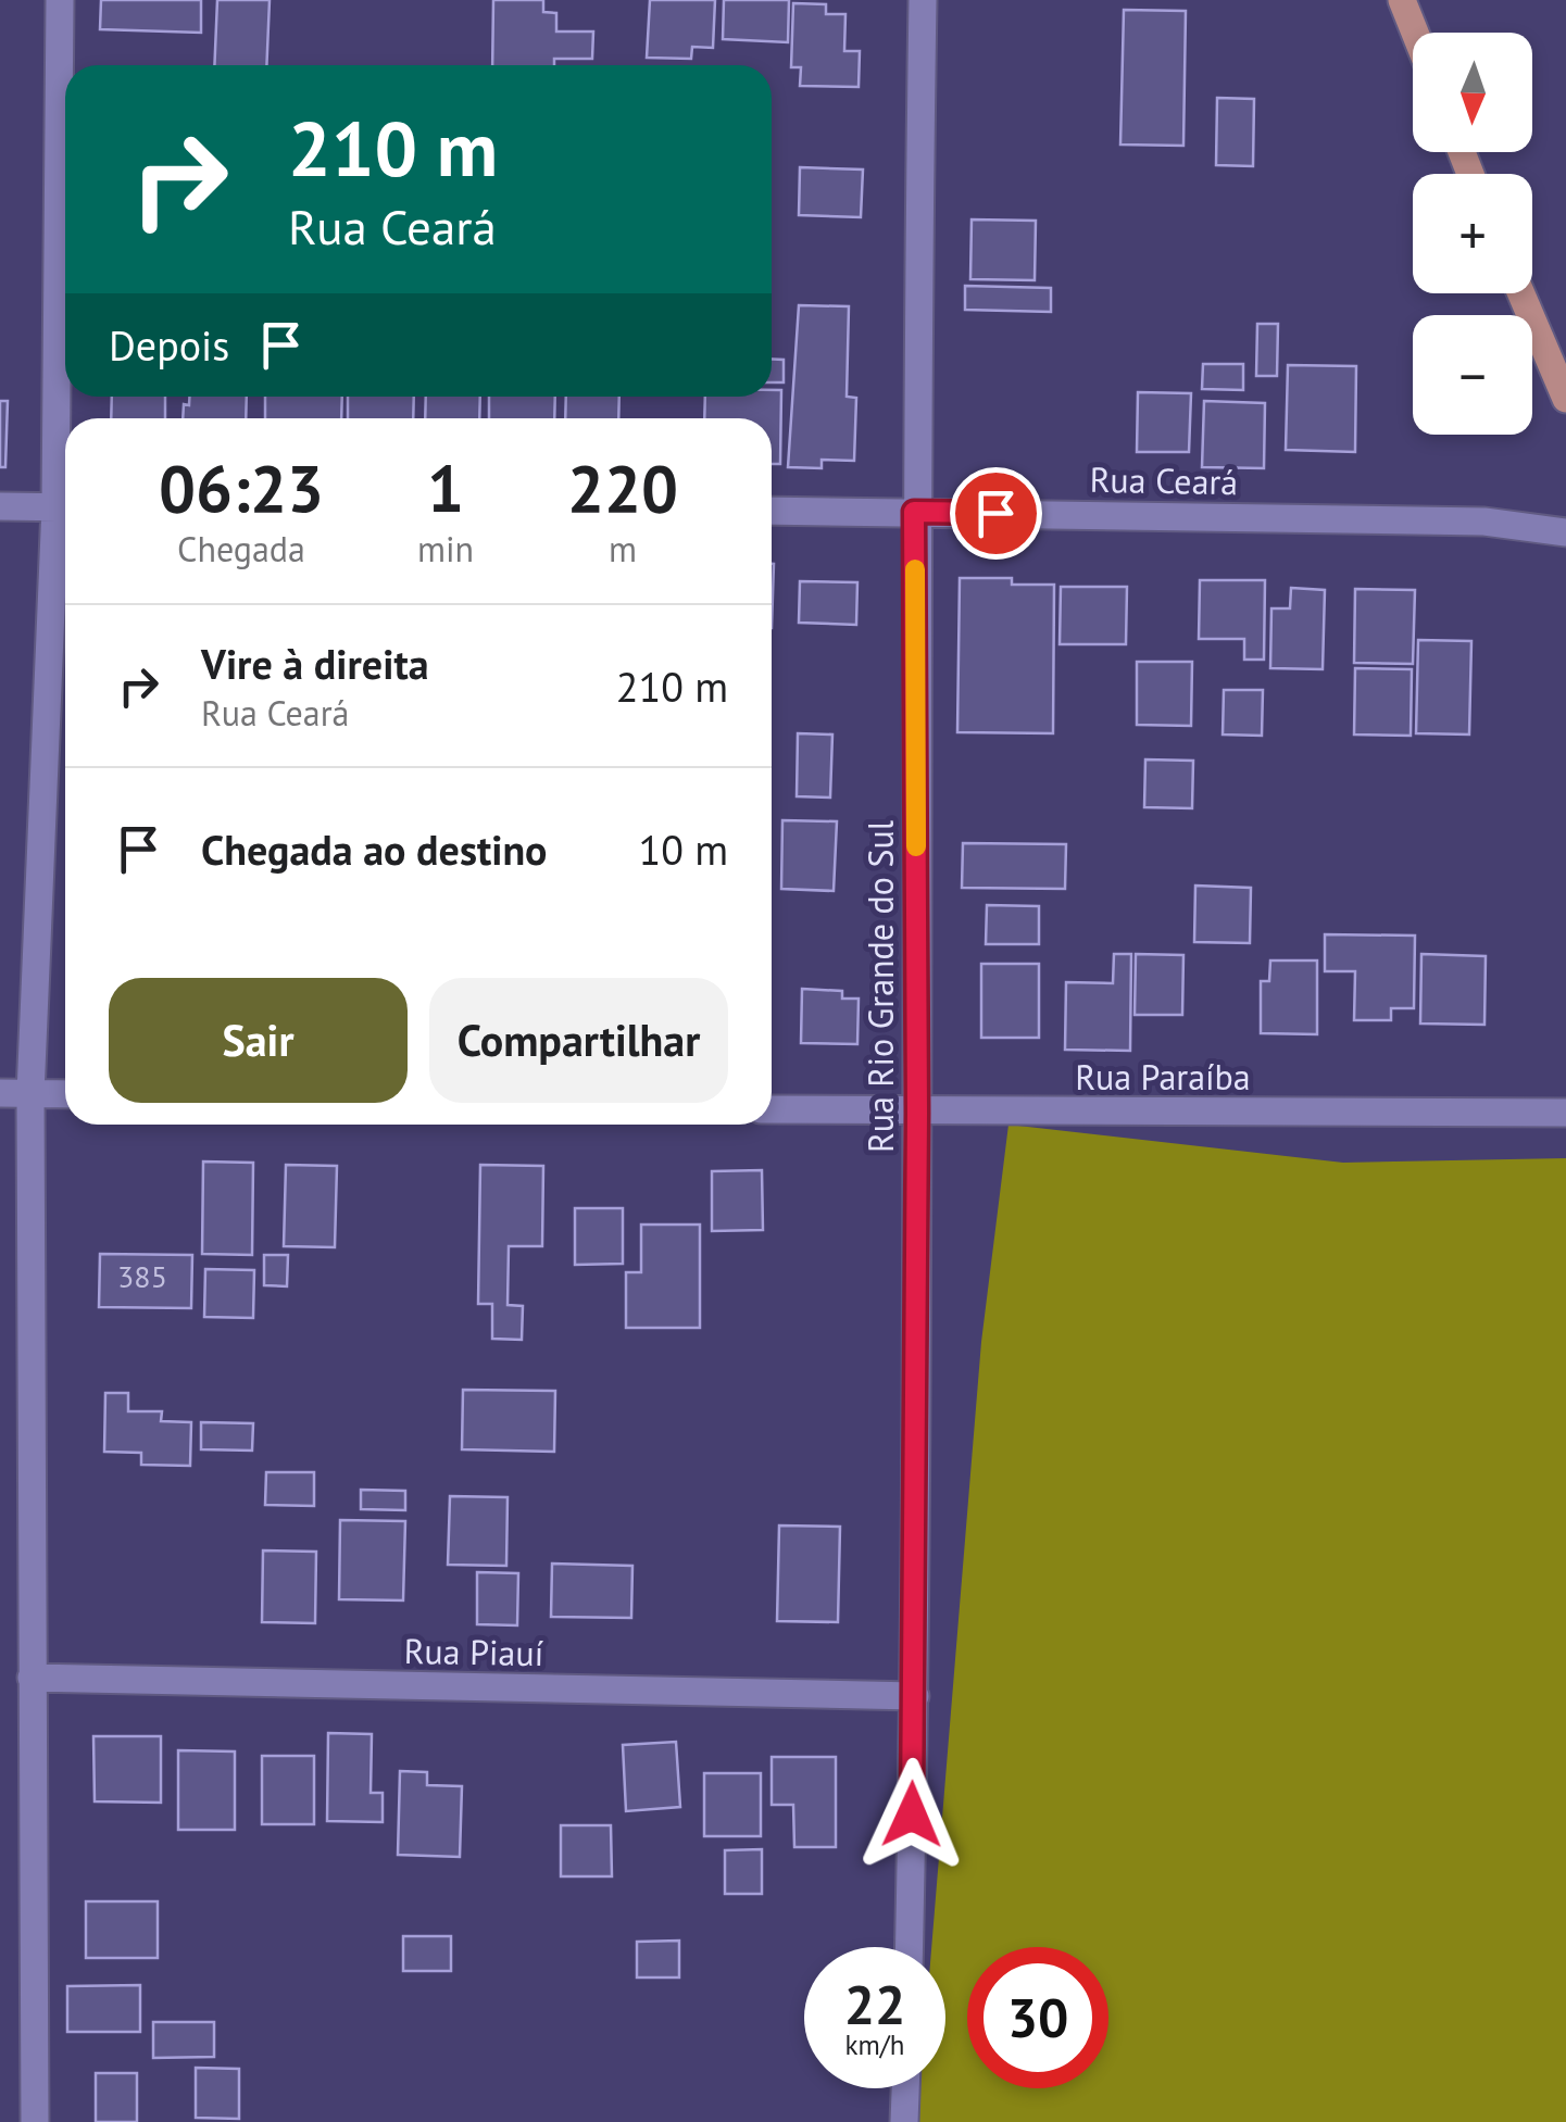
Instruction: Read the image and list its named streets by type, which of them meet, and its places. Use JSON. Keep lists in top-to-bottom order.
{
  "streets": {
    "street": [
      "Rua Ceará",
      "Rua Rio Grande do Sul",
      "Rua Paraíba",
      "Rua Piauí"
    ]
  },
  "crossings": [
    ["Rua Ceará", "Rua Rio Grande do Sul"],
    ["Rua Rio Grande do Sul", "Rua Paraíba"],
    ["Rua Rio Grande do Sul", "Rua Piauí"]
  ],
  "house_numbers": ["385"],
  "north": "bottom",
  "page": {
    "map_buttons": ["+", "−"],
    "turn": ["210 m", "Rua Ceará"],
    "then": "Depois",
    "eta": [
      "06:23",
      "Chegada",
      "1",
      "min",
      "220",
      "m"
    ],
    "list": [
      {
        "name": "Vire à direita",
        "note": "Rua Ceará",
        "value": "210 m"
      },
      {
        "name": "Chegada ao destino",
        "value": "10 m"
      }
    ],
    "buttons": ["Sair", "Compartilhar"],
    "speed": "22 km/h",
    "limit": "30"
  }
}
